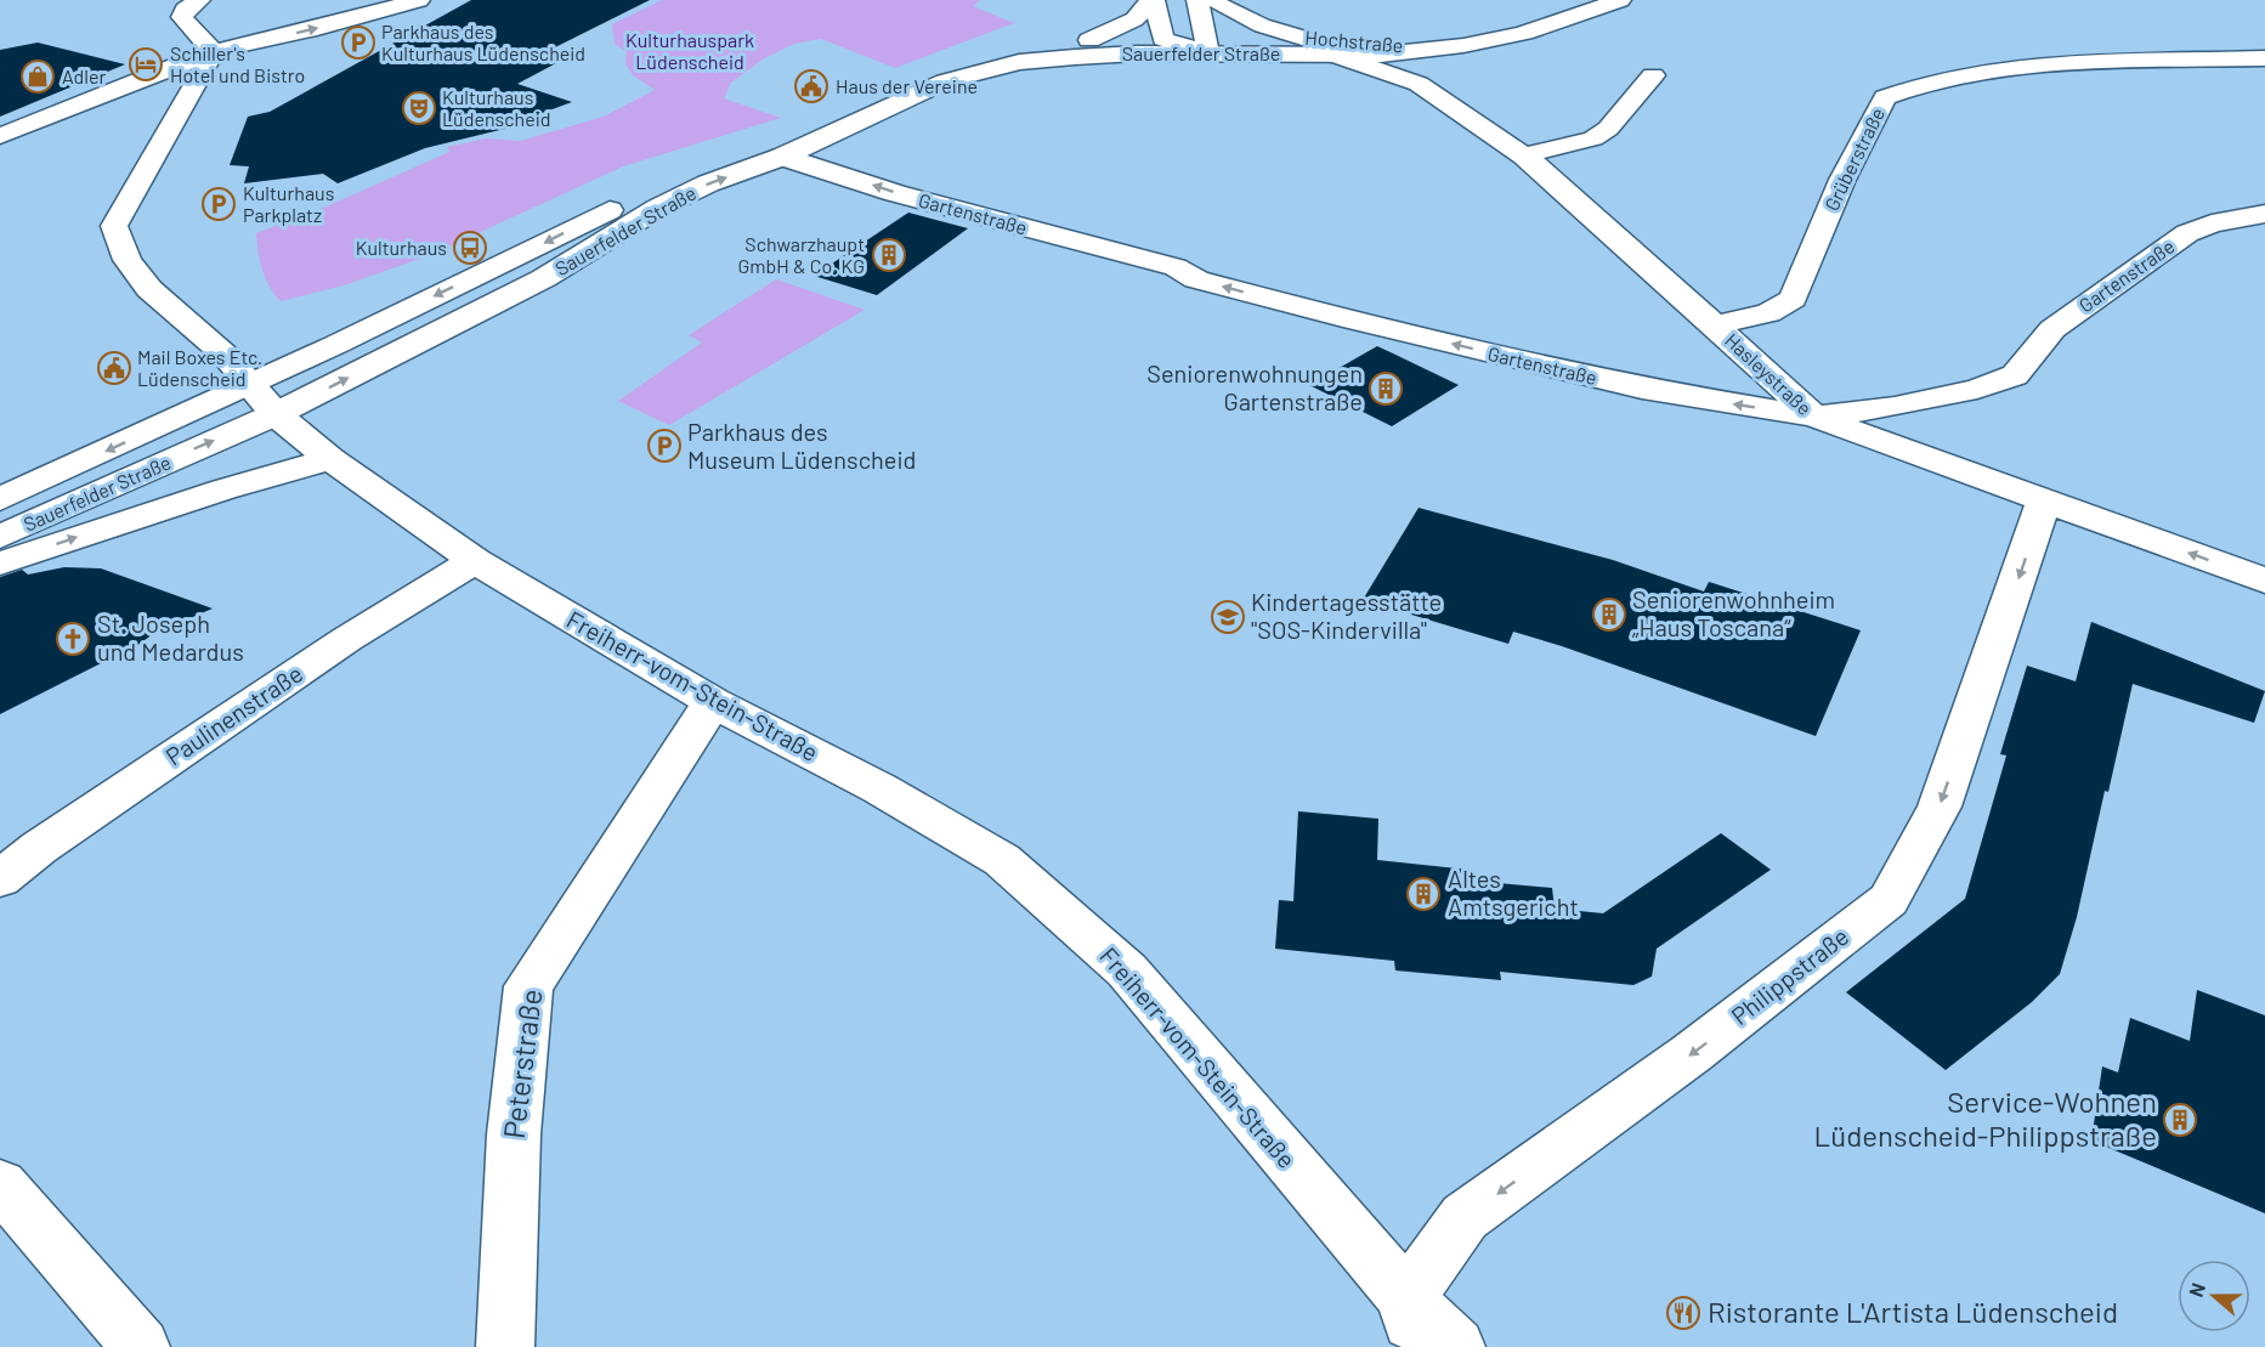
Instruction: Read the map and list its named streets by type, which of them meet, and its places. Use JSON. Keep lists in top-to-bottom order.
{
  "streets": {
    "street": [
      "Hochstraße",
      "Sauerfelder Straße",
      "Grüberstraße",
      "Gartenstraße",
      "Hasleystraße",
      "Freiherr-vom-Stein-Straße",
      "Paulinenstraße",
      "Philippstraße",
      "Peterstraße"
    ]
  },
  "crossings": [
    ["Hochstraße", "Sauerfelder Straße"],
    ["Hochstraße", "Hasleystraße"],
    ["Sauerfelder Straße", "Gartenstraße"],
    ["Sauerfelder Straße", "Hasleystraße"],
    ["Sauerfelder Straße", "Freiherr-vom-Stein-Straße"],
    ["Grüberstraße", "Hasleystraße"],
    ["Gartenstraße", "Hasleystraße"],
    ["Hasleystraße", "Philippstraße"],
    ["Freiherr-vom-Stein-Straße", "Paulinenstraße"],
    ["Freiherr-vom-Stein-Straße", "Philippstraße"],
    ["Freiherr-vom-Stein-Straße", "Peterstraße"]
  ],
  "one_way": ["Gartenstraße", "Philippstraße"],
  "parks": ["Kulturhauspark Lüdenscheid"],
  "places": {
    "parking": ["Parkhaus des Kulturhaus Lüdenscheid", "Kulturhaus Parkplatz", "Parkhaus des Museum Lüdenscheid"],
    "hotel": ["Schiller's Hotel und Bistro"],
    "shop": ["Adler"],
    "public building": ["Haus der Vereine", "Mail Boxes Etc. Lüdenscheid"],
    "theatre": ["Kulturhaus Lüdenscheid"],
    "bus stop": ["Kulturhaus"],
    "building": [
      "Schwarzhaupt GmbH & Co. KG",
      "Seniorenwohnungen Gartenstraße",
      "Seniorenwohnheim „Haus Toscana“",
      "Altes Amtsgericht",
      "Service-Wohnen Lüdenscheid-Philippstraße"
    ],
    "school or university": ["Kindertagesstätte \"SOS-Kindervilla\""],
    "church": ["St. Joseph und Medardus"],
    "restaurant": ["Ristorante L'Artista Lüdenscheid"]
  },
  "north": "left"
}
